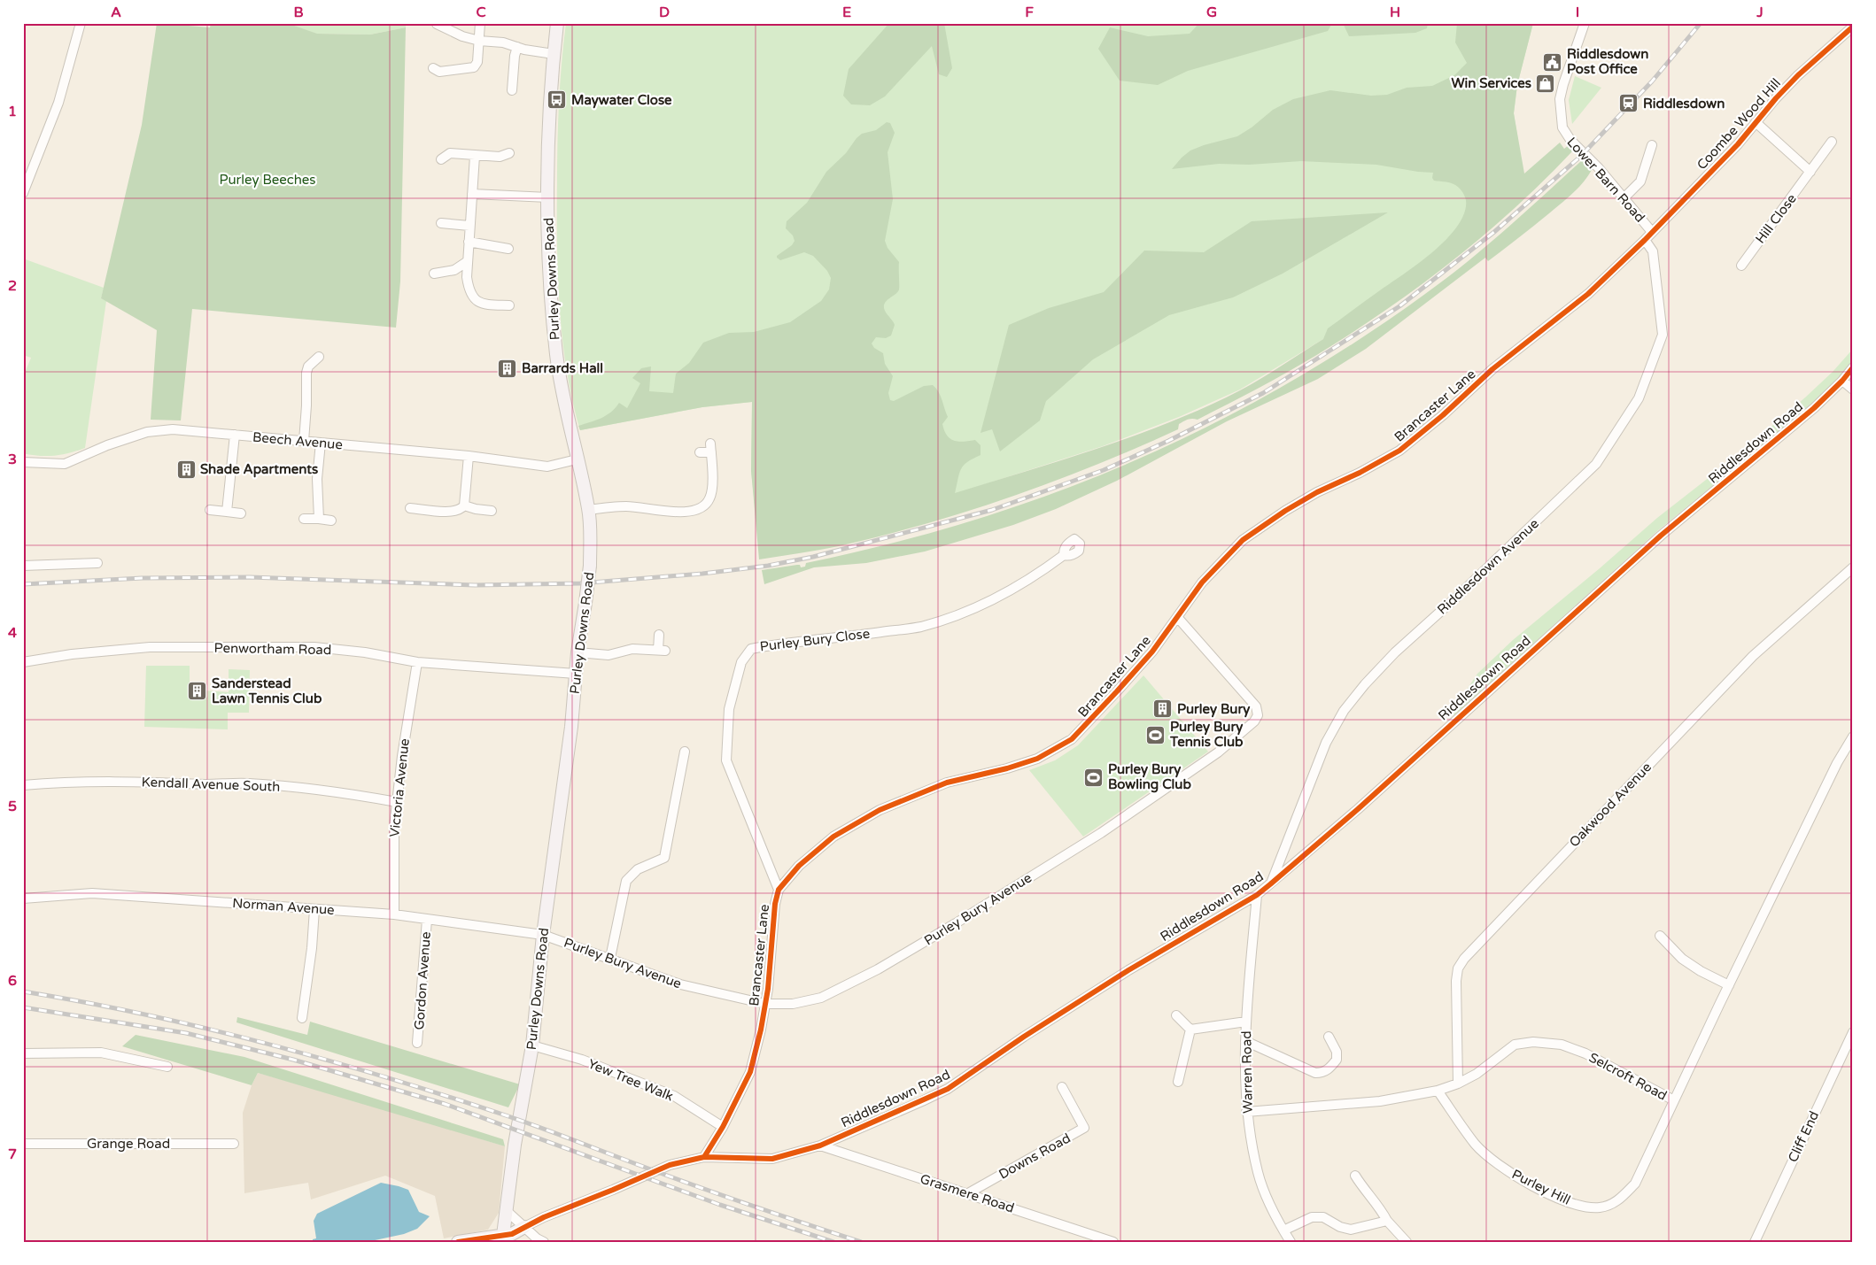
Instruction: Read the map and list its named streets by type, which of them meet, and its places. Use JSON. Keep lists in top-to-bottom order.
{
  "streets": {
    "street": [
      "Coombe Wood Hill",
      "Lower Barn Road",
      "Hill Close",
      "Purley Downs Road",
      "Brancaster Lane",
      "Beech Avenue",
      "Riddlesdown Road",
      "Riddlesdown Avenue",
      "Purley Bury Close",
      "Penwortham Road",
      "Kendall Avenue South",
      "Victoria Avenue",
      "Oakwood Avenue",
      "Norman Avenue",
      "Purley Bury Avenue",
      "Gordon Avenue",
      "Warren Road",
      "Selcroft Road",
      "Yew Tree Walk",
      "Cliff End",
      "Grange Road",
      "Downs Road",
      "Purley Hill",
      "Grasmere Road"
    ]
  },
  "crossings": [
    ["Coombe Wood Hill", "Lower Barn Road"],
    ["Coombe Wood Hill", "Brancaster Lane"],
    ["Coombe Wood Hill", "Riddlesdown Avenue"],
    ["Purley Downs Road", "Beech Avenue"],
    ["Purley Downs Road", "Riddlesdown Road"],
    ["Purley Downs Road", "Penwortham Road"],
    ["Purley Downs Road", "Norman Avenue"],
    ["Purley Downs Road", "Purley Bury Avenue"],
    ["Purley Downs Road", "Yew Tree Walk"],
    ["Brancaster Lane", "Riddlesdown Road"],
    ["Brancaster Lane", "Riddlesdown Avenue"],
    ["Brancaster Lane", "Purley Bury Close"],
    ["Brancaster Lane", "Purley Bury Avenue"],
    ["Brancaster Lane", "Yew Tree Walk"],
    ["Riddlesdown Road", "Riddlesdown Avenue"],
    ["Riddlesdown Road", "Warren Road"],
    ["Riddlesdown Road", "Grasmere Road"],
    ["Penwortham Road", "Victoria Avenue"],
    ["Kendall Avenue South", "Victoria Avenue"],
    ["Victoria Avenue", "Norman Avenue"],
    ["Oakwood Avenue", "Selcroft Road"],
    ["Norman Avenue", "Purley Bury Avenue"],
    ["Norman Avenue", "Gordon Avenue"],
    ["Warren Road", "Selcroft Road"],
    ["Selcroft Road", "Purley Hill"],
    ["Downs Road", "Grasmere Road"]
  ],
  "parks": ["Purley Beeches"],
  "places": {
    "public building": ["Riddlesdown Post Office"],
    "shop": ["Win Services"],
    "bus stop": ["Maywater Close"],
    "station": ["Riddlesdown"],
    "building": [
      "Barrards Hall",
      "Shade Apartments",
      "Sanderstead Lawn Tennis Club",
      "Purley Bury"
    ],
    "sports": ["Purley Bury Tennis Club", "Purley Bury Bowling Club"]
  },
  "grid": {
    "columns": [
      "A",
      "B",
      "C",
      "D",
      "E",
      "F",
      "G",
      "H",
      "I",
      "J"
    ],
    "rows": [
      "1",
      "2",
      "3",
      "4",
      "5",
      "6",
      "7"
    ]
  }
}
